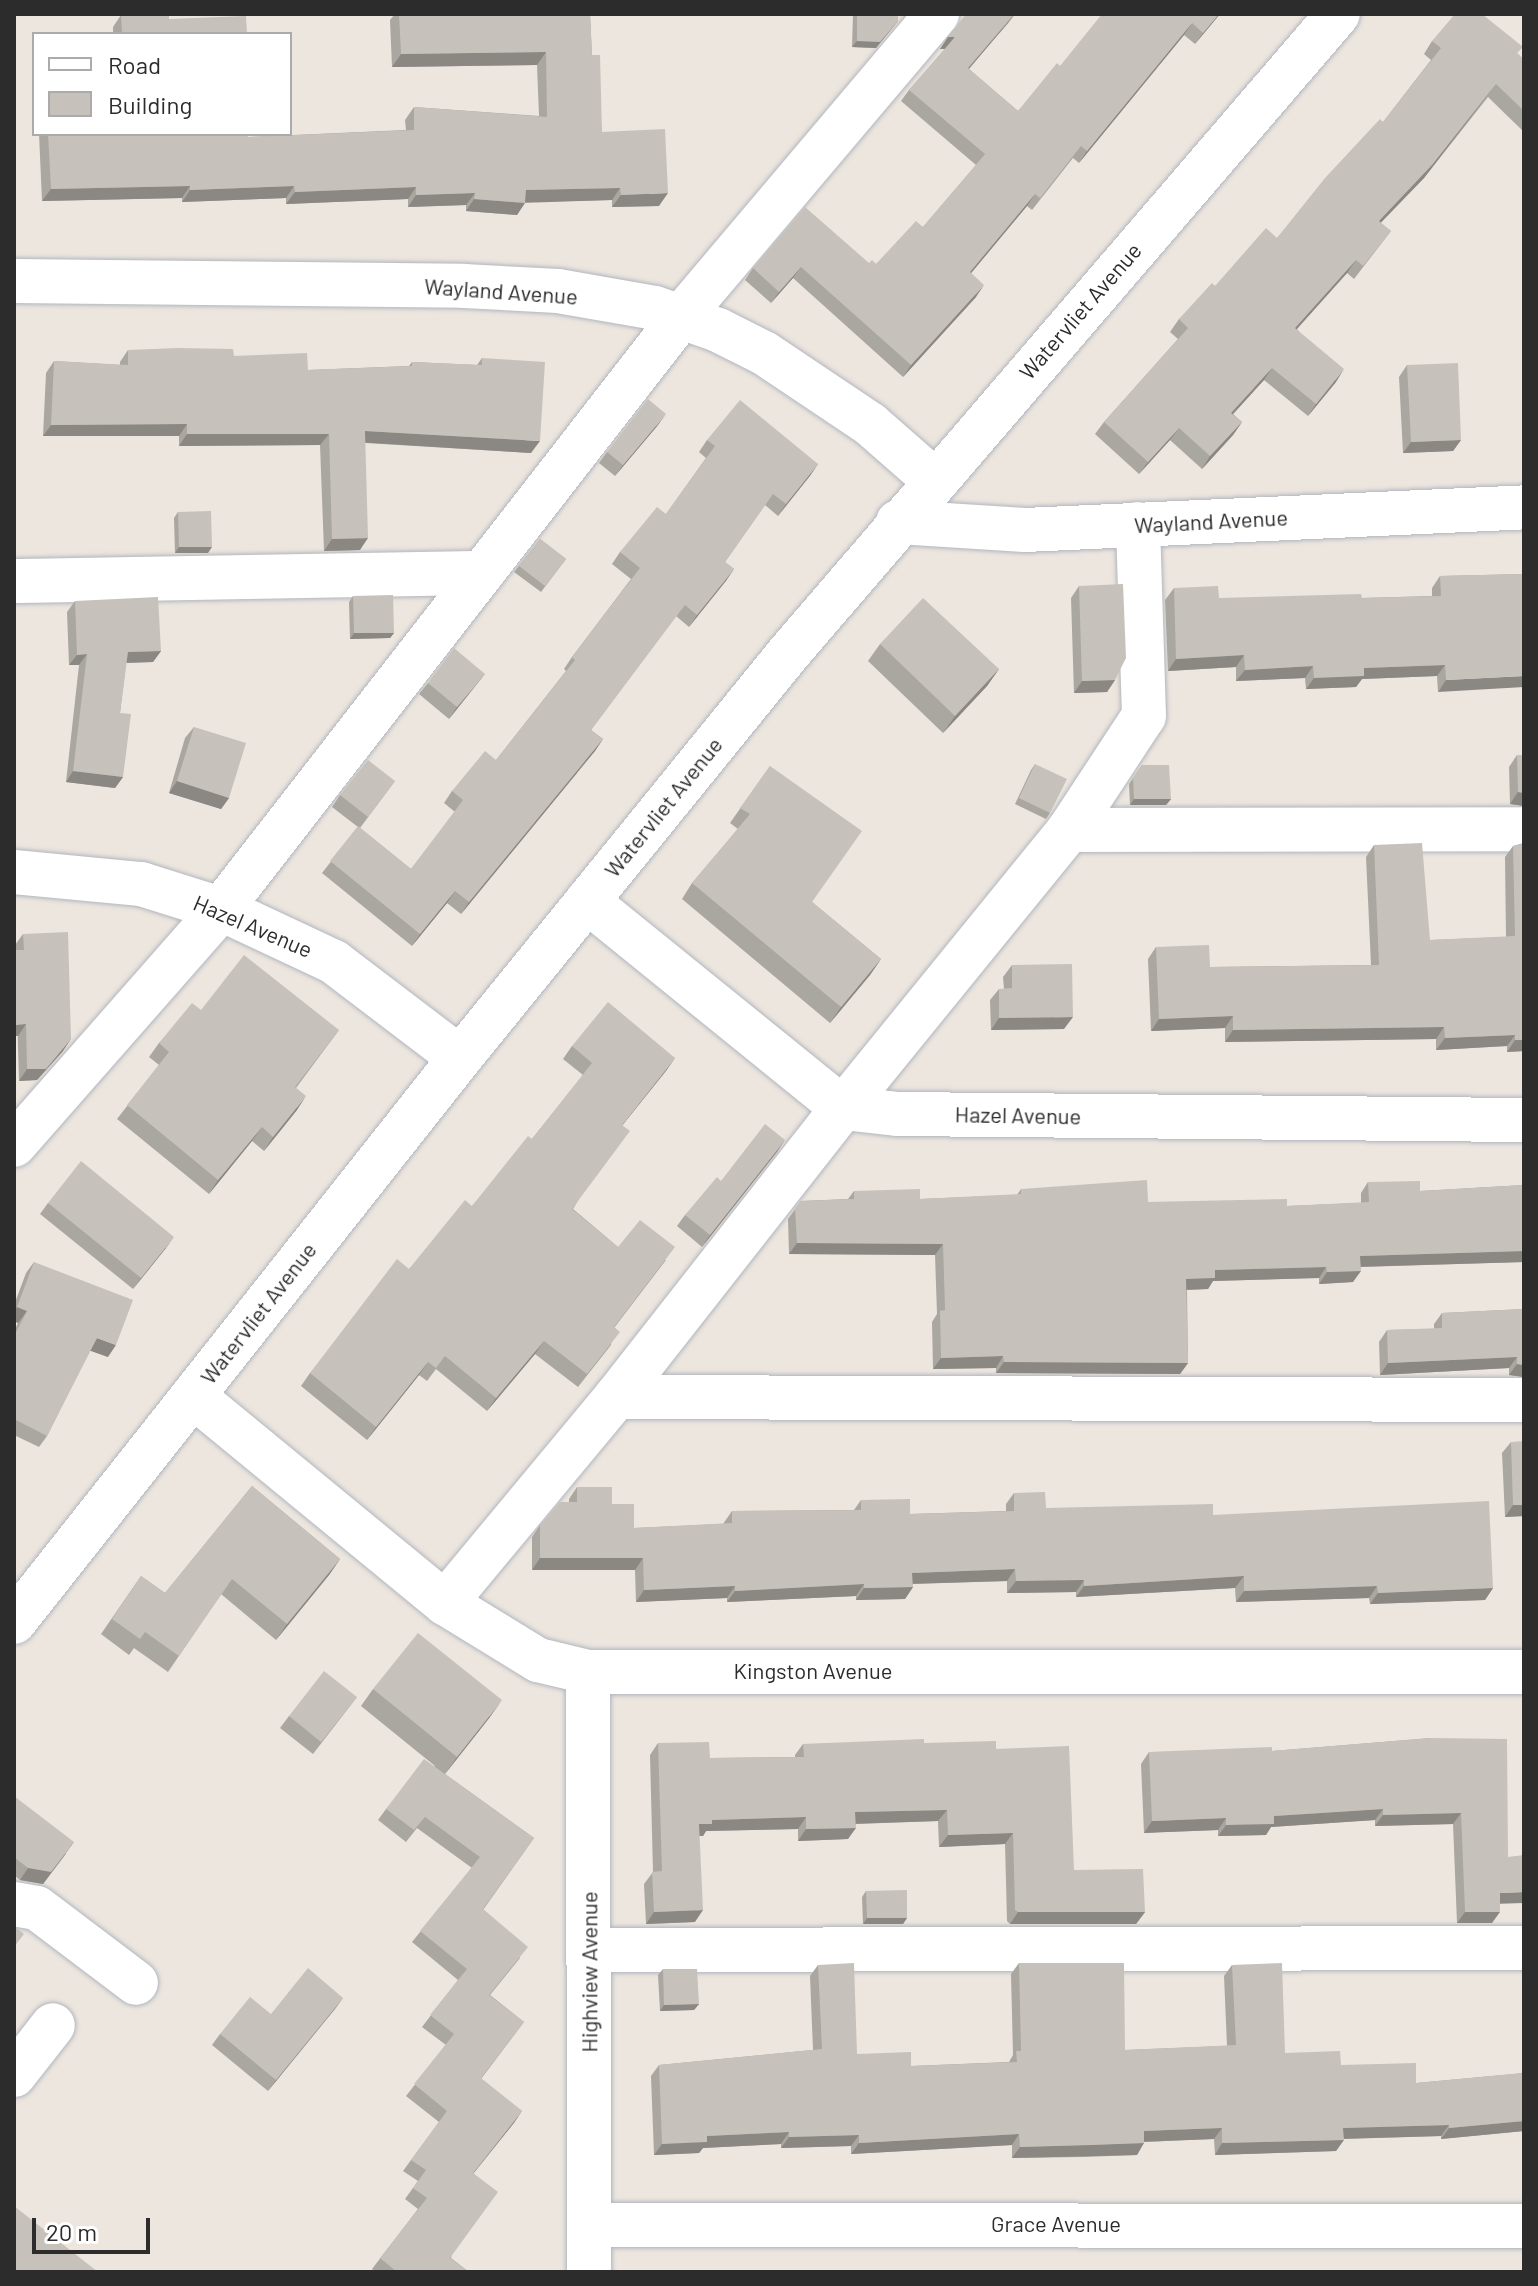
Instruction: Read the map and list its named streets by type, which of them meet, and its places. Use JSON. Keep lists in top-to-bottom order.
{
  "streets": {
    "street": [
      "Wayland Avenue",
      "Watervliet Avenue",
      "Hazel Avenue",
      "Kingston Avenue",
      "Highview Avenue",
      "Grace Avenue"
    ]
  },
  "crossings": [
    ["Wayland Avenue", "Watervliet Avenue"],
    ["Watervliet Avenue", "Hazel Avenue"],
    ["Watervliet Avenue", "Kingston Avenue"],
    ["Kingston Avenue", "Highview Avenue"],
    ["Highview Avenue", "Grace Avenue"]
  ],
  "legend": ["Road", "Building"],
  "scale_bar": "20 m"
}
